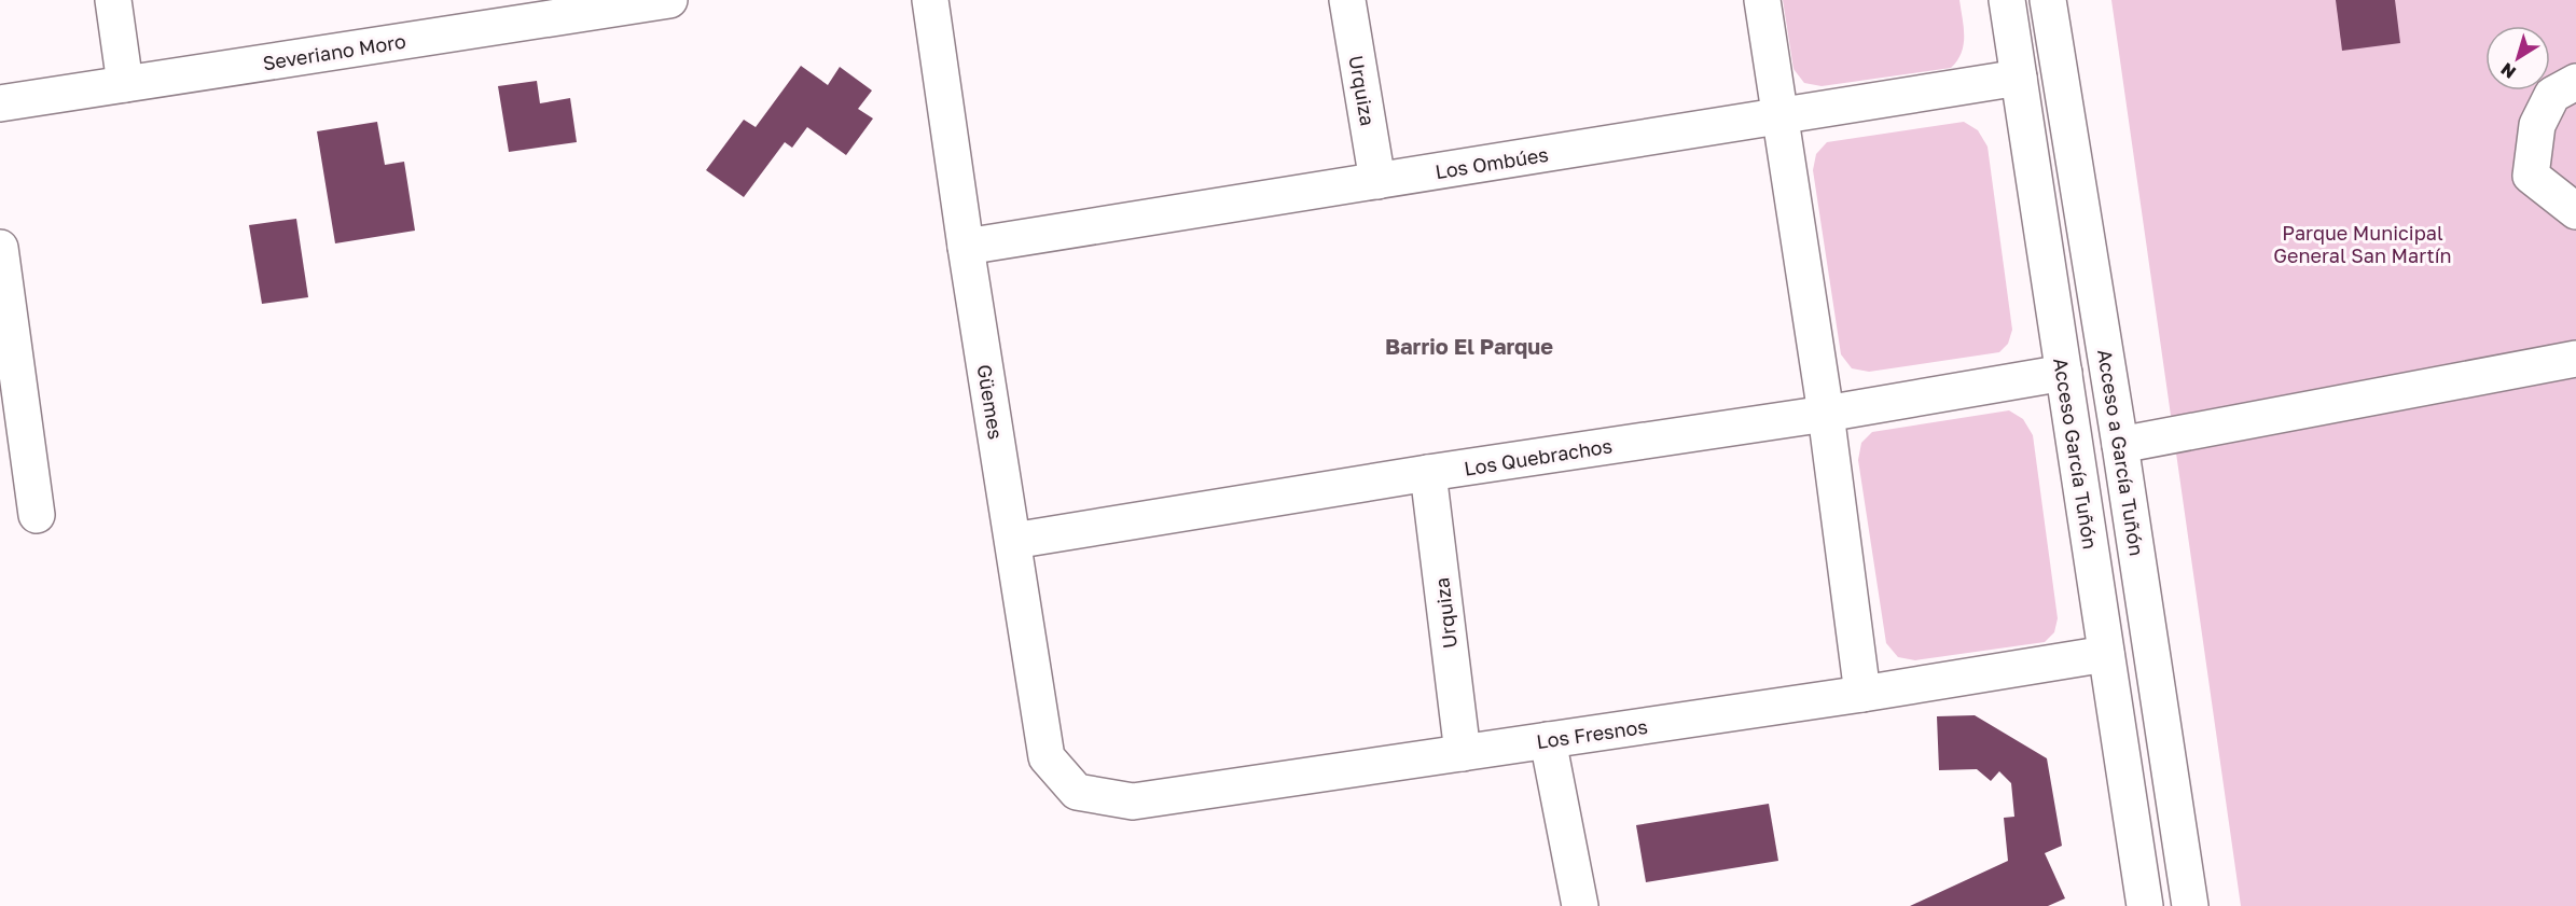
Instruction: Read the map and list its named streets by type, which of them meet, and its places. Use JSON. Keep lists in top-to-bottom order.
{
  "streets": {
    "street": [
      "Severiano Moro",
      "Urquiza",
      "Los Ombúes",
      "Güemes",
      "Acceso a García Tuñón",
      "Acceso García Tuñón",
      "Los Quebrachos",
      "Los Fresnos"
    ]
  },
  "crossings": [
    ["Urquiza", "Los Ombúes"],
    ["Urquiza", "Los Quebrachos"],
    ["Urquiza", "Los Fresnos"],
    ["Los Ombúes", "Güemes"],
    ["Los Ombúes", "Acceso García Tuñón"],
    ["Güemes", "Los Quebrachos"],
    ["Güemes", "Los Fresnos"],
    ["Acceso a García Tuñón", "Los Fresnos"],
    ["Acceso García Tuñón", "Los Quebrachos"],
    ["Acceso García Tuñón", "Los Fresnos"]
  ],
  "districts": ["Barrio El Parque"],
  "parks": ["Parque Municipal General San Martín"],
  "north": "bottom left"
}
